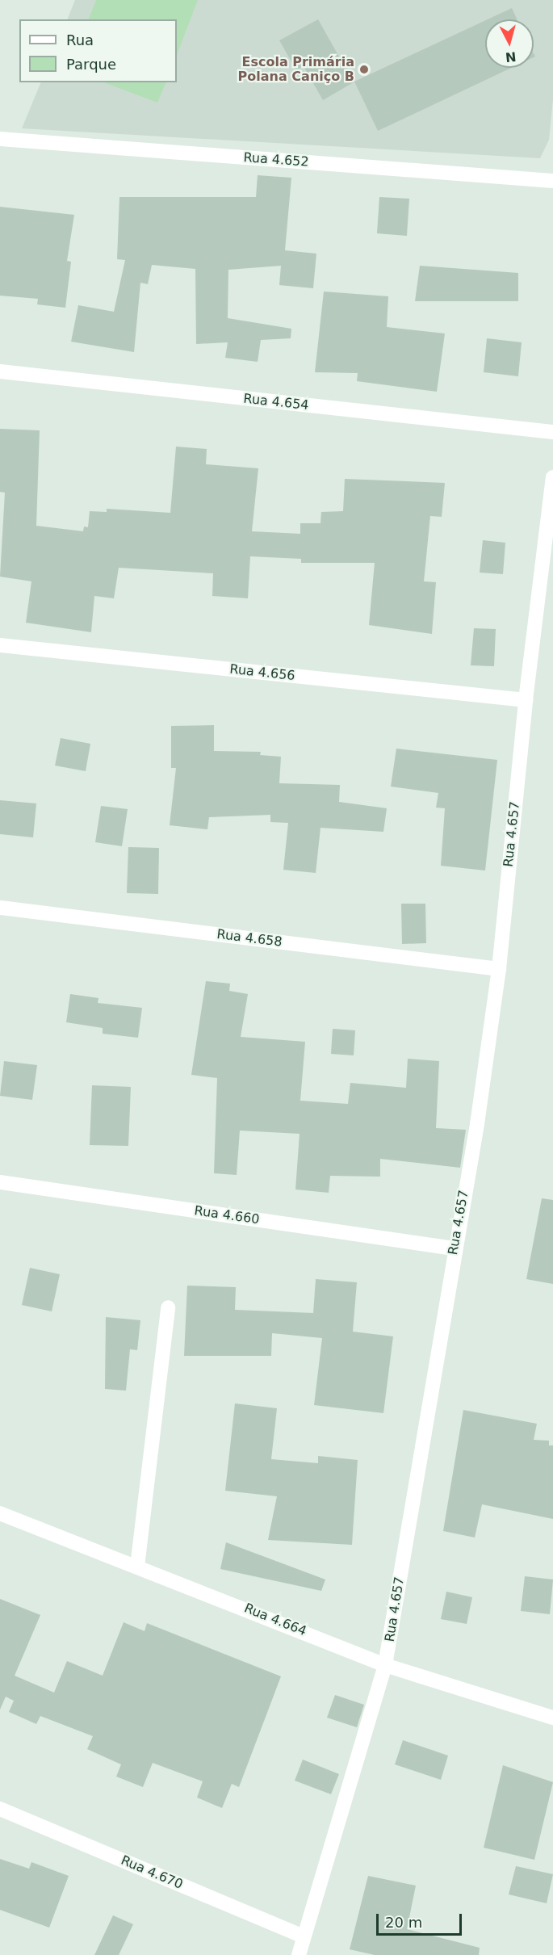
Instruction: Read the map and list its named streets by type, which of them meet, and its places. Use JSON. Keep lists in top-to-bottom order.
{
  "streets": {
    "street": [
      "Rua 4.652",
      "Rua 4.654",
      "Rua 4.656",
      "Rua 4.657",
      "Rua 4.658",
      "Rua 4.660",
      "Rua 4.664",
      "Rua 4.670"
    ]
  },
  "crossings": [
    ["Rua 4.656", "Rua 4.657"],
    ["Rua 4.657", "Rua 4.658"],
    ["Rua 4.657", "Rua 4.660"],
    ["Rua 4.657", "Rua 4.664"],
    ["Rua 4.657", "Rua 4.670"]
  ],
  "places": ["Escola Primária Polana Caniço B"],
  "legend": ["Rua", "Parque"],
  "scale_bar": "20 m",
  "north": "bottom"
}
